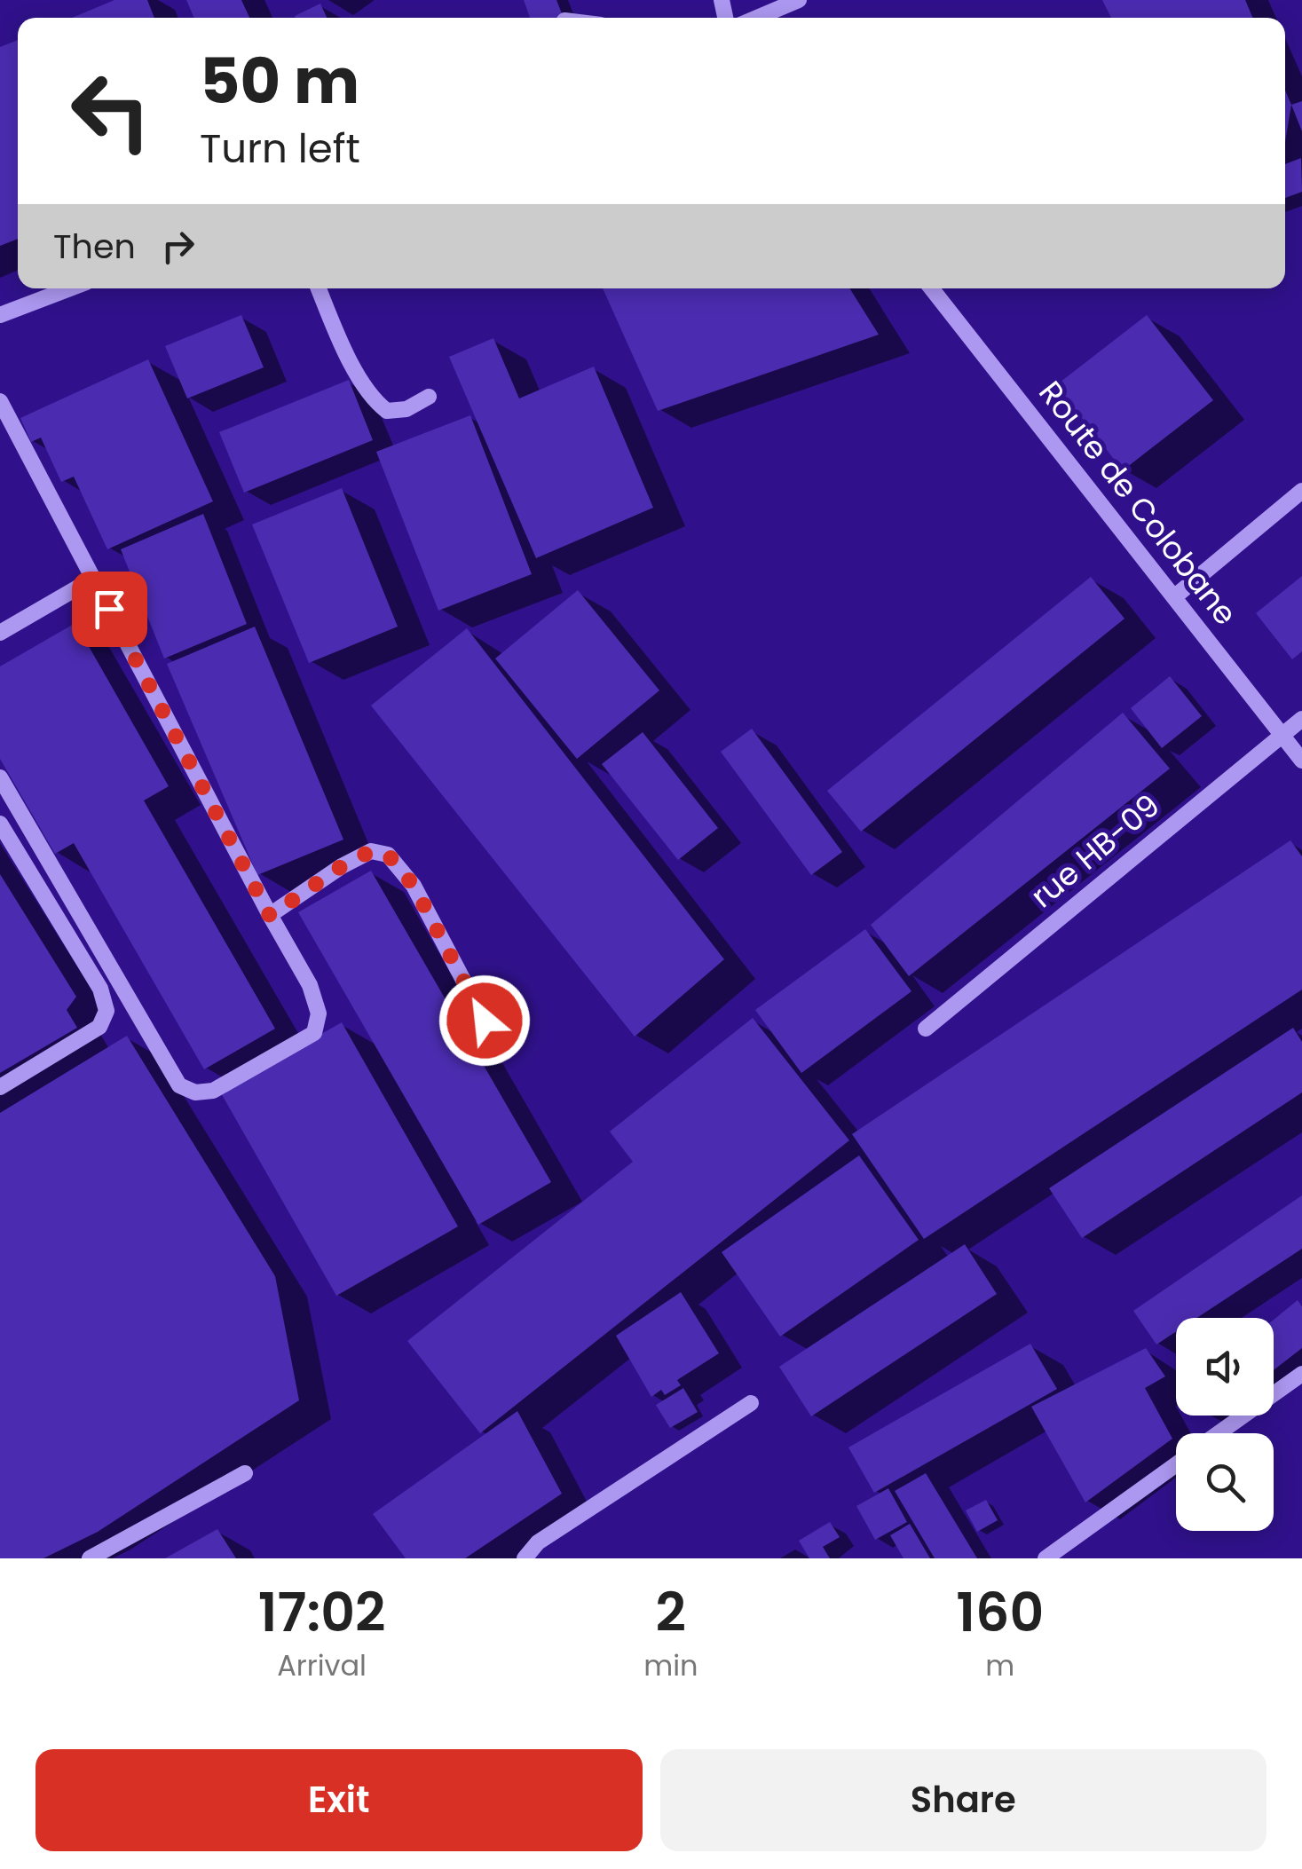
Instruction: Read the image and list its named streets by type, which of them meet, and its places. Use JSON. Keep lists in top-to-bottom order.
{
  "streets": {
    "street": ["Route de Colobane", "rue HB-09"]
  },
  "crossings": [
    ["Route de Colobane", "rue HB-09"]
  ],
  "page": {
    "turn": ["50 m", "Turn left"],
    "then": "Then",
    "eta": [
      "17:02",
      "Arrival",
      "2",
      "min",
      "160",
      "m"
    ],
    "buttons": ["Exit", "Share"]
  }
}
